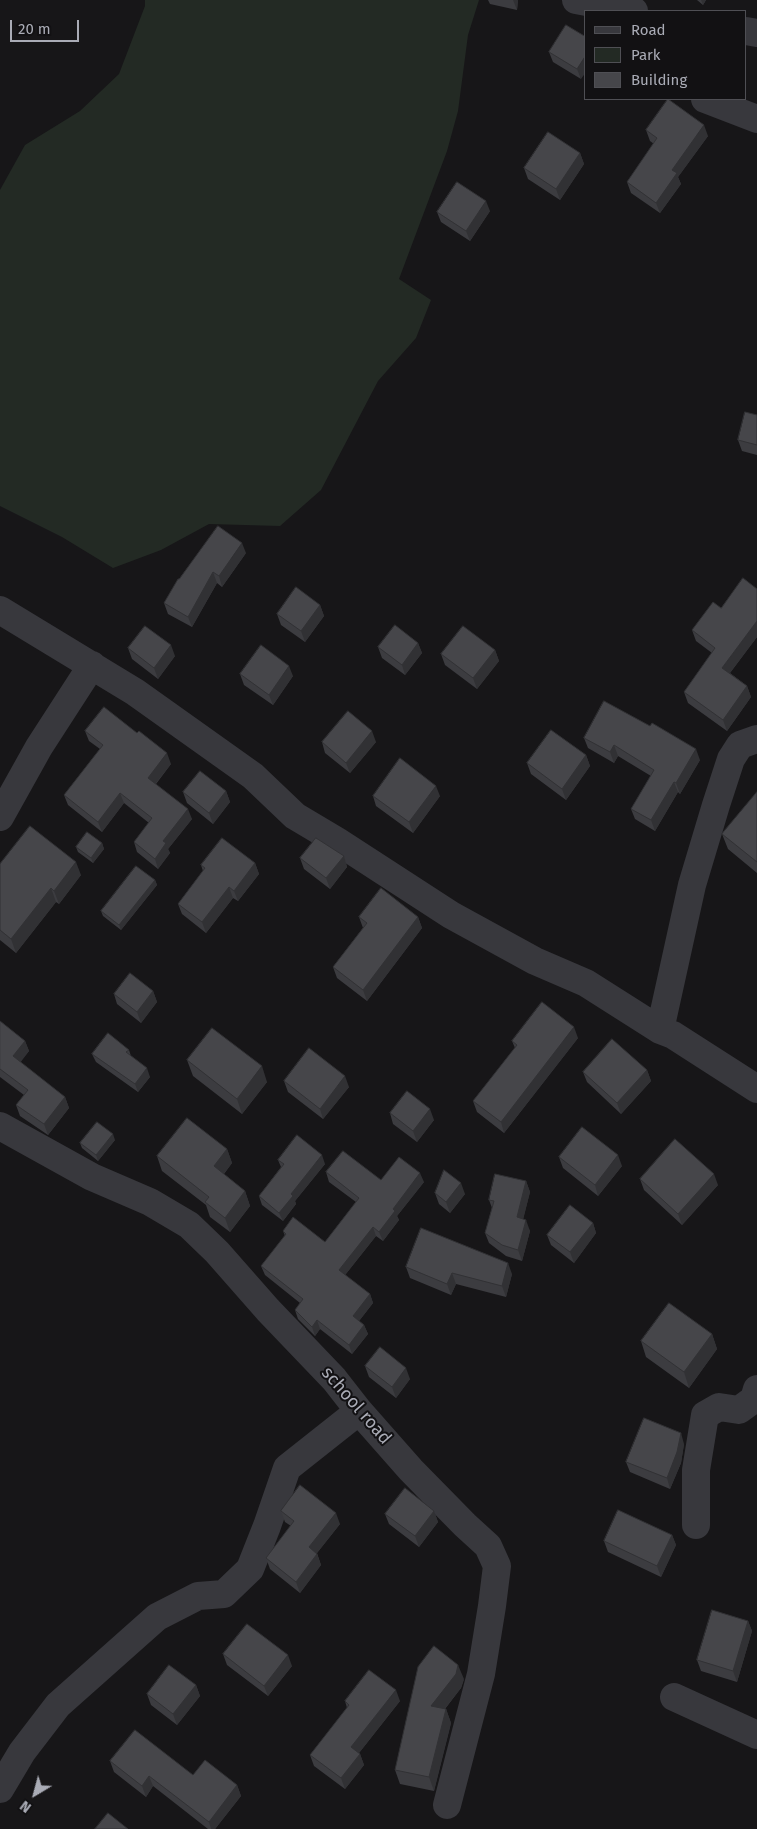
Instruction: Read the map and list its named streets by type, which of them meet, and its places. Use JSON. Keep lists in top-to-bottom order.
{
  "streets": {
    "street": ["school road"]
  },
  "legend": ["Road", "Park", "Building"],
  "scale_bar": "20 m",
  "north": "bottom left"
}
